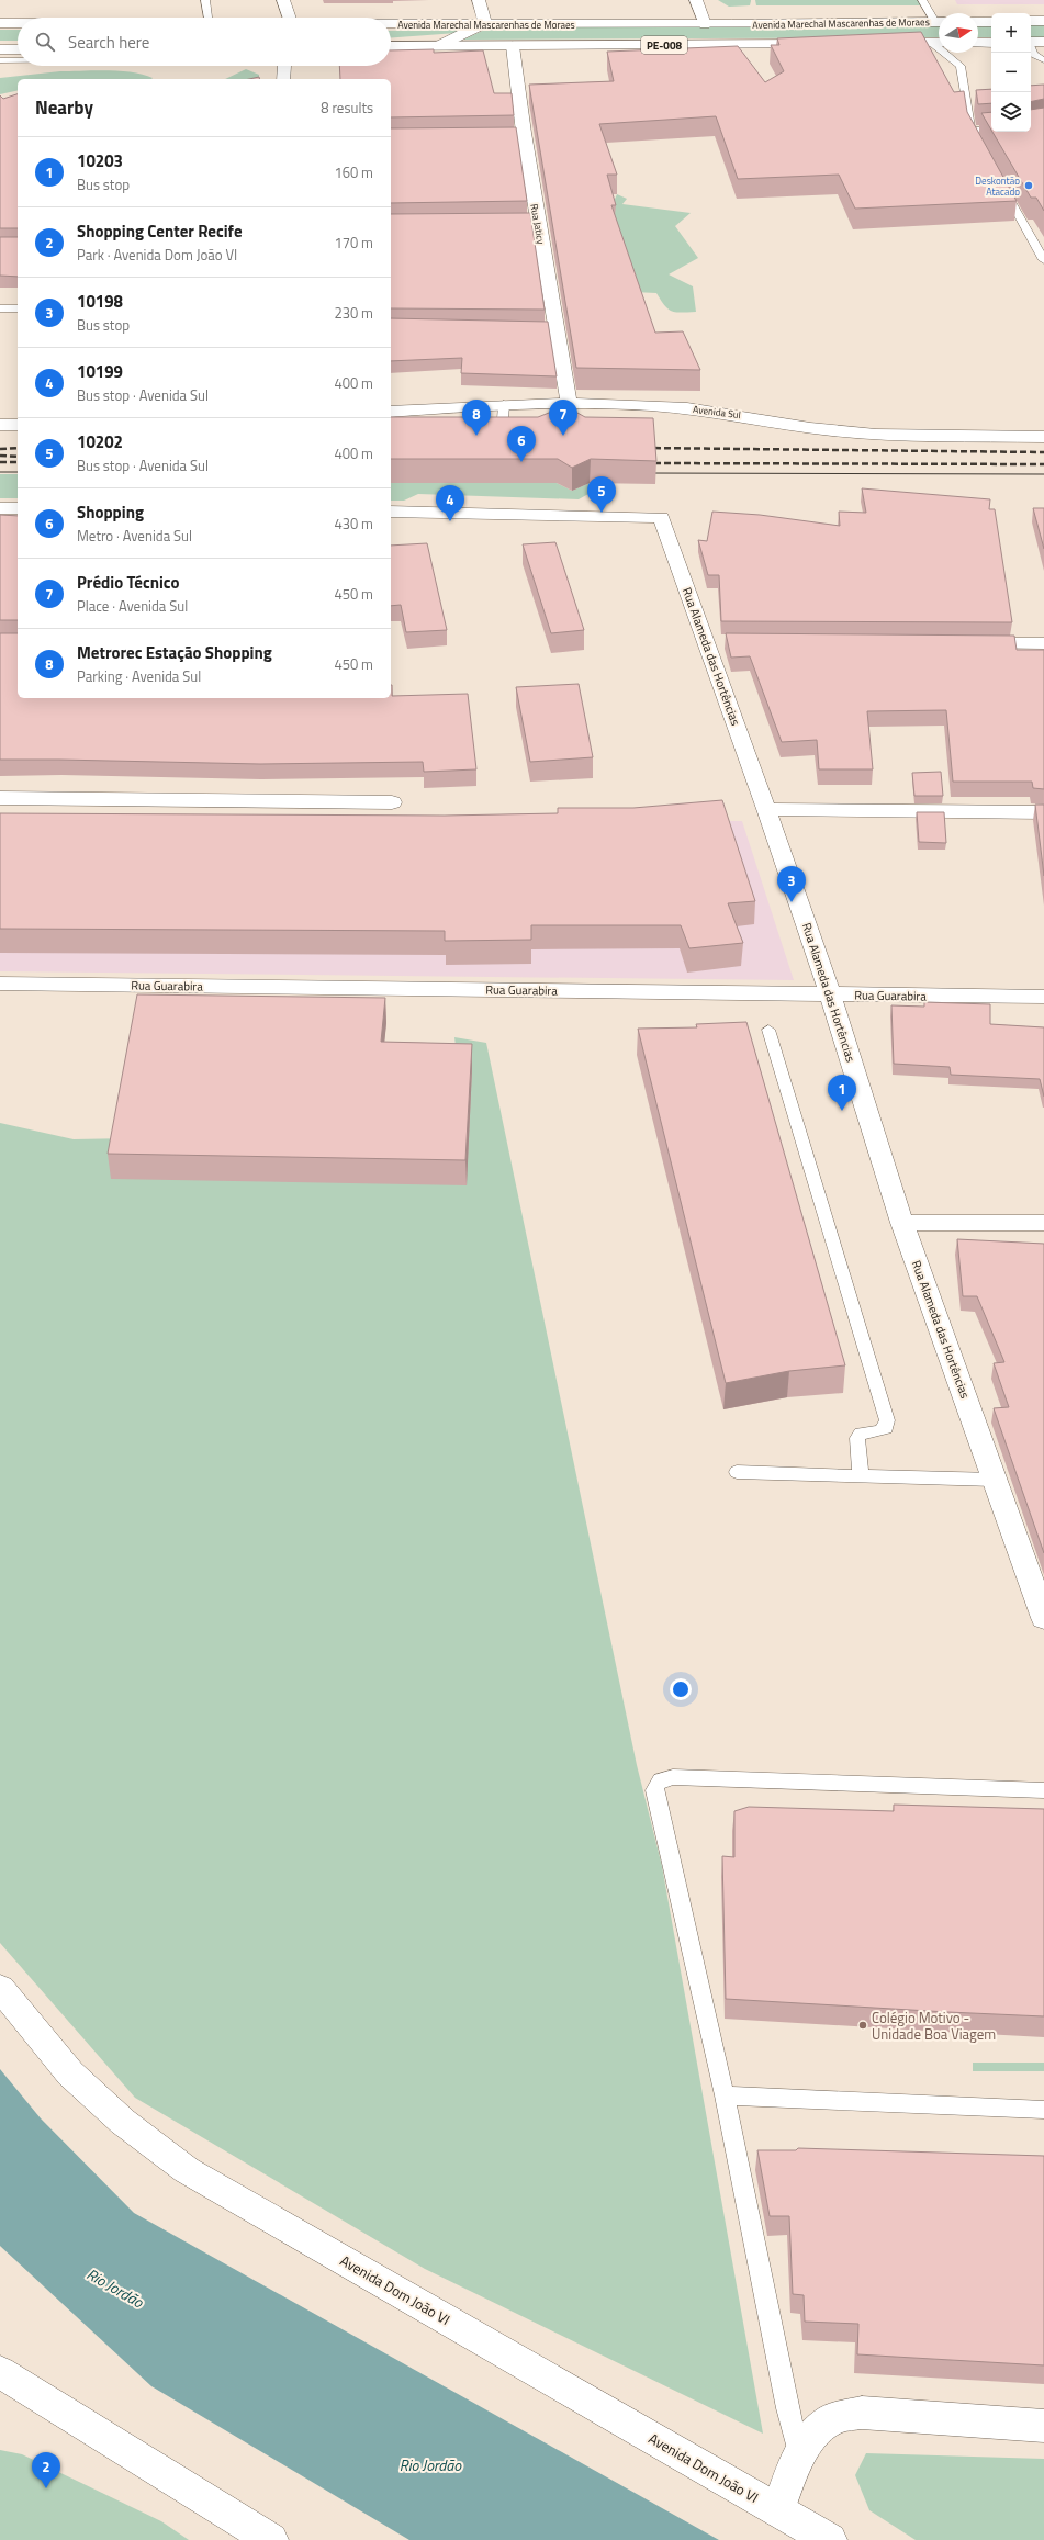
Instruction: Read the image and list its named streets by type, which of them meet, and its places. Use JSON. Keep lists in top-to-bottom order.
{
  "streets": {
    "main road": [
      "Avenida Marechal Mascarenhas de Moraes",
      "PE-008",
      "Rua Jaticy",
      "Avenida Sul",
      "Rua Alameda das Hortências",
      "Rua Guarabira",
      "Avenida Dom João VI"
    ]
  },
  "crossings": [
    ["Avenida Marechal Mascarenhas de Moraes", "Rua Jaticy"],
    ["Rua Jaticy", "Avenida Sul"],
    ["Rua Alameda das Hortências", "Rua Guarabira"]
  ],
  "water": ["Rio Jordão"],
  "places": ["Deskontão Atacado", "Colégio Motivo - Unidade Boa Viagem"],
  "north": "right",
  "page": {
    "map_buttons": ["+", "−"],
    "search": "Search here",
    "heading": ["Nearby", "8 results"],
    "list": [
      {
        "mark": "1",
        "name": "10203",
        "note": "Bus stop",
        "value": "160 m"
      },
      {
        "mark": "2",
        "name": "Shopping Center Recife",
        "note": "Park · Avenida Dom João VI",
        "value": "170 m"
      },
      {
        "mark": "3",
        "name": "10198",
        "note": "Bus stop",
        "value": "230 m"
      },
      {
        "mark": "4",
        "name": "10199",
        "note": "Bus stop · Avenida Sul",
        "value": "400 m"
      },
      {
        "mark": "5",
        "name": "10202",
        "note": "Bus stop · Avenida Sul",
        "value": "400 m"
      },
      {
        "mark": "6",
        "name": "Shopping",
        "note": "Metro · Avenida Sul",
        "value": "430 m"
      },
      {
        "mark": "7",
        "name": "Prédio Técnico",
        "note": "Place · Avenida Sul",
        "value": "450 m"
      },
      {
        "mark": "8",
        "name": "Metrorec Estação Shopping",
        "note": "Parking · Avenida Sul",
        "value": "450 m"
      }
    ],
    "pins": [
      "7",
      "8",
      "6",
      "5",
      "4",
      "3",
      "1",
      "2"
    ]
  }
}
